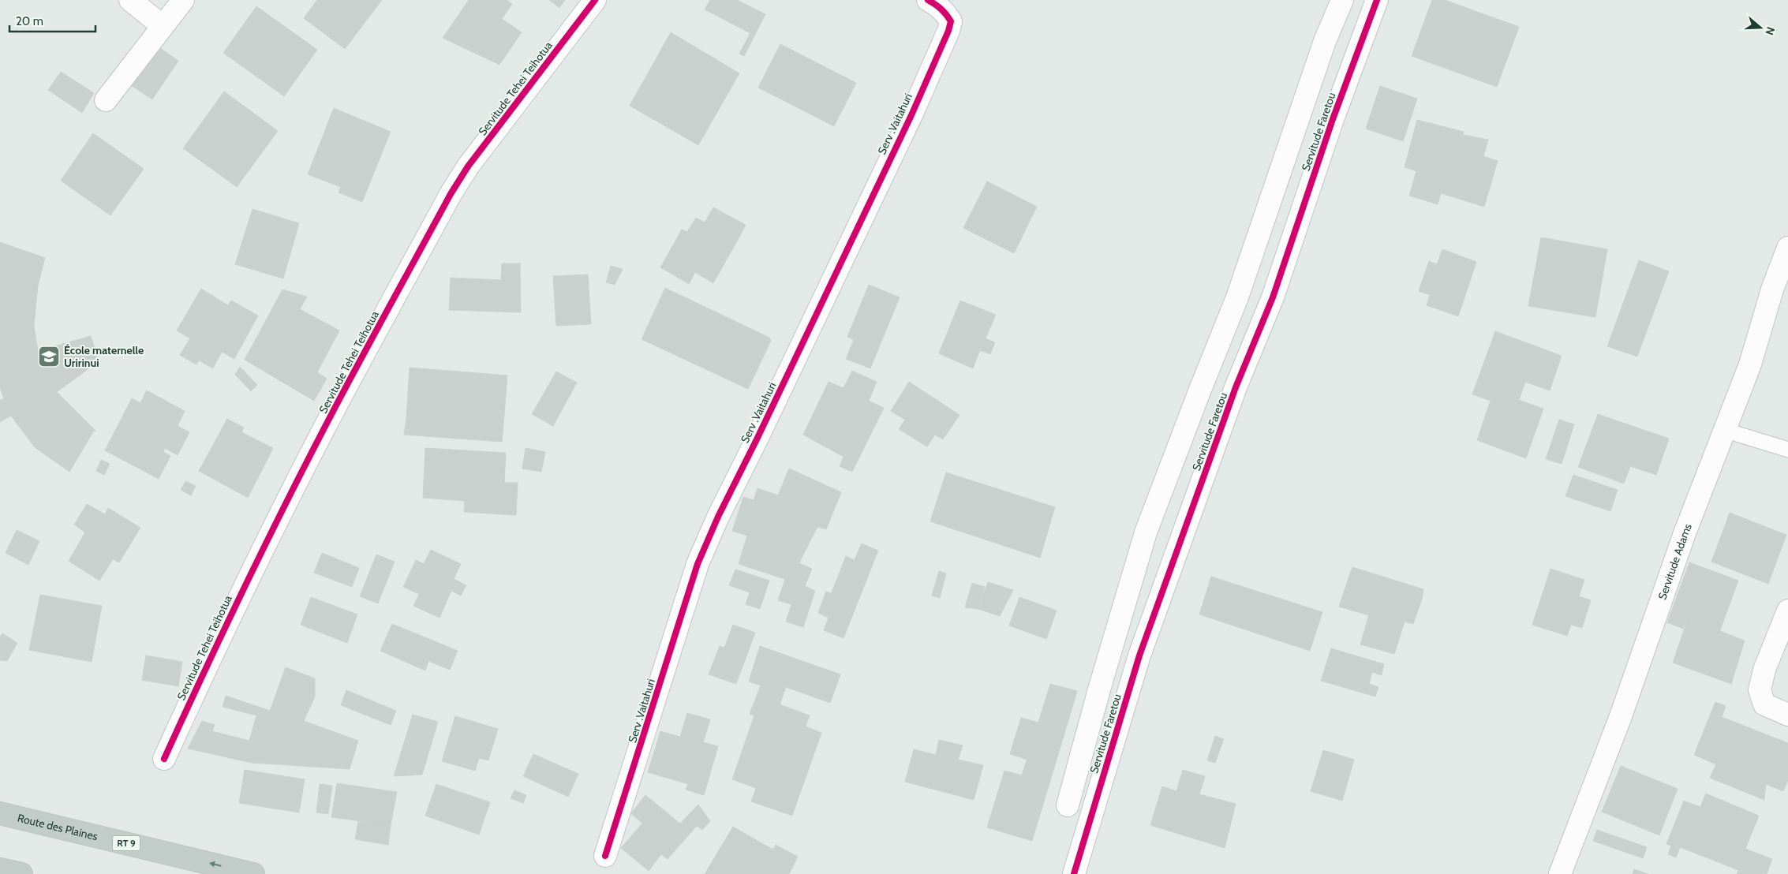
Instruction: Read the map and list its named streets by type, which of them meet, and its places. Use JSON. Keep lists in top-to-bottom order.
{
  "streets": {
    "highway": ["Route des Plaines", "RT 9"],
    "street": [
      "Servitude Tehei Teihotua",
      "Serv .Vaitahuri",
      "Servitude Faretou",
      "Servitude Adams"
    ]
  },
  "one_way": ["Route des Plaines"],
  "places": {
    "school or university": ["École maternelle Uririnui"]
  },
  "scale_bar": "20 m",
  "north": "right"
}
